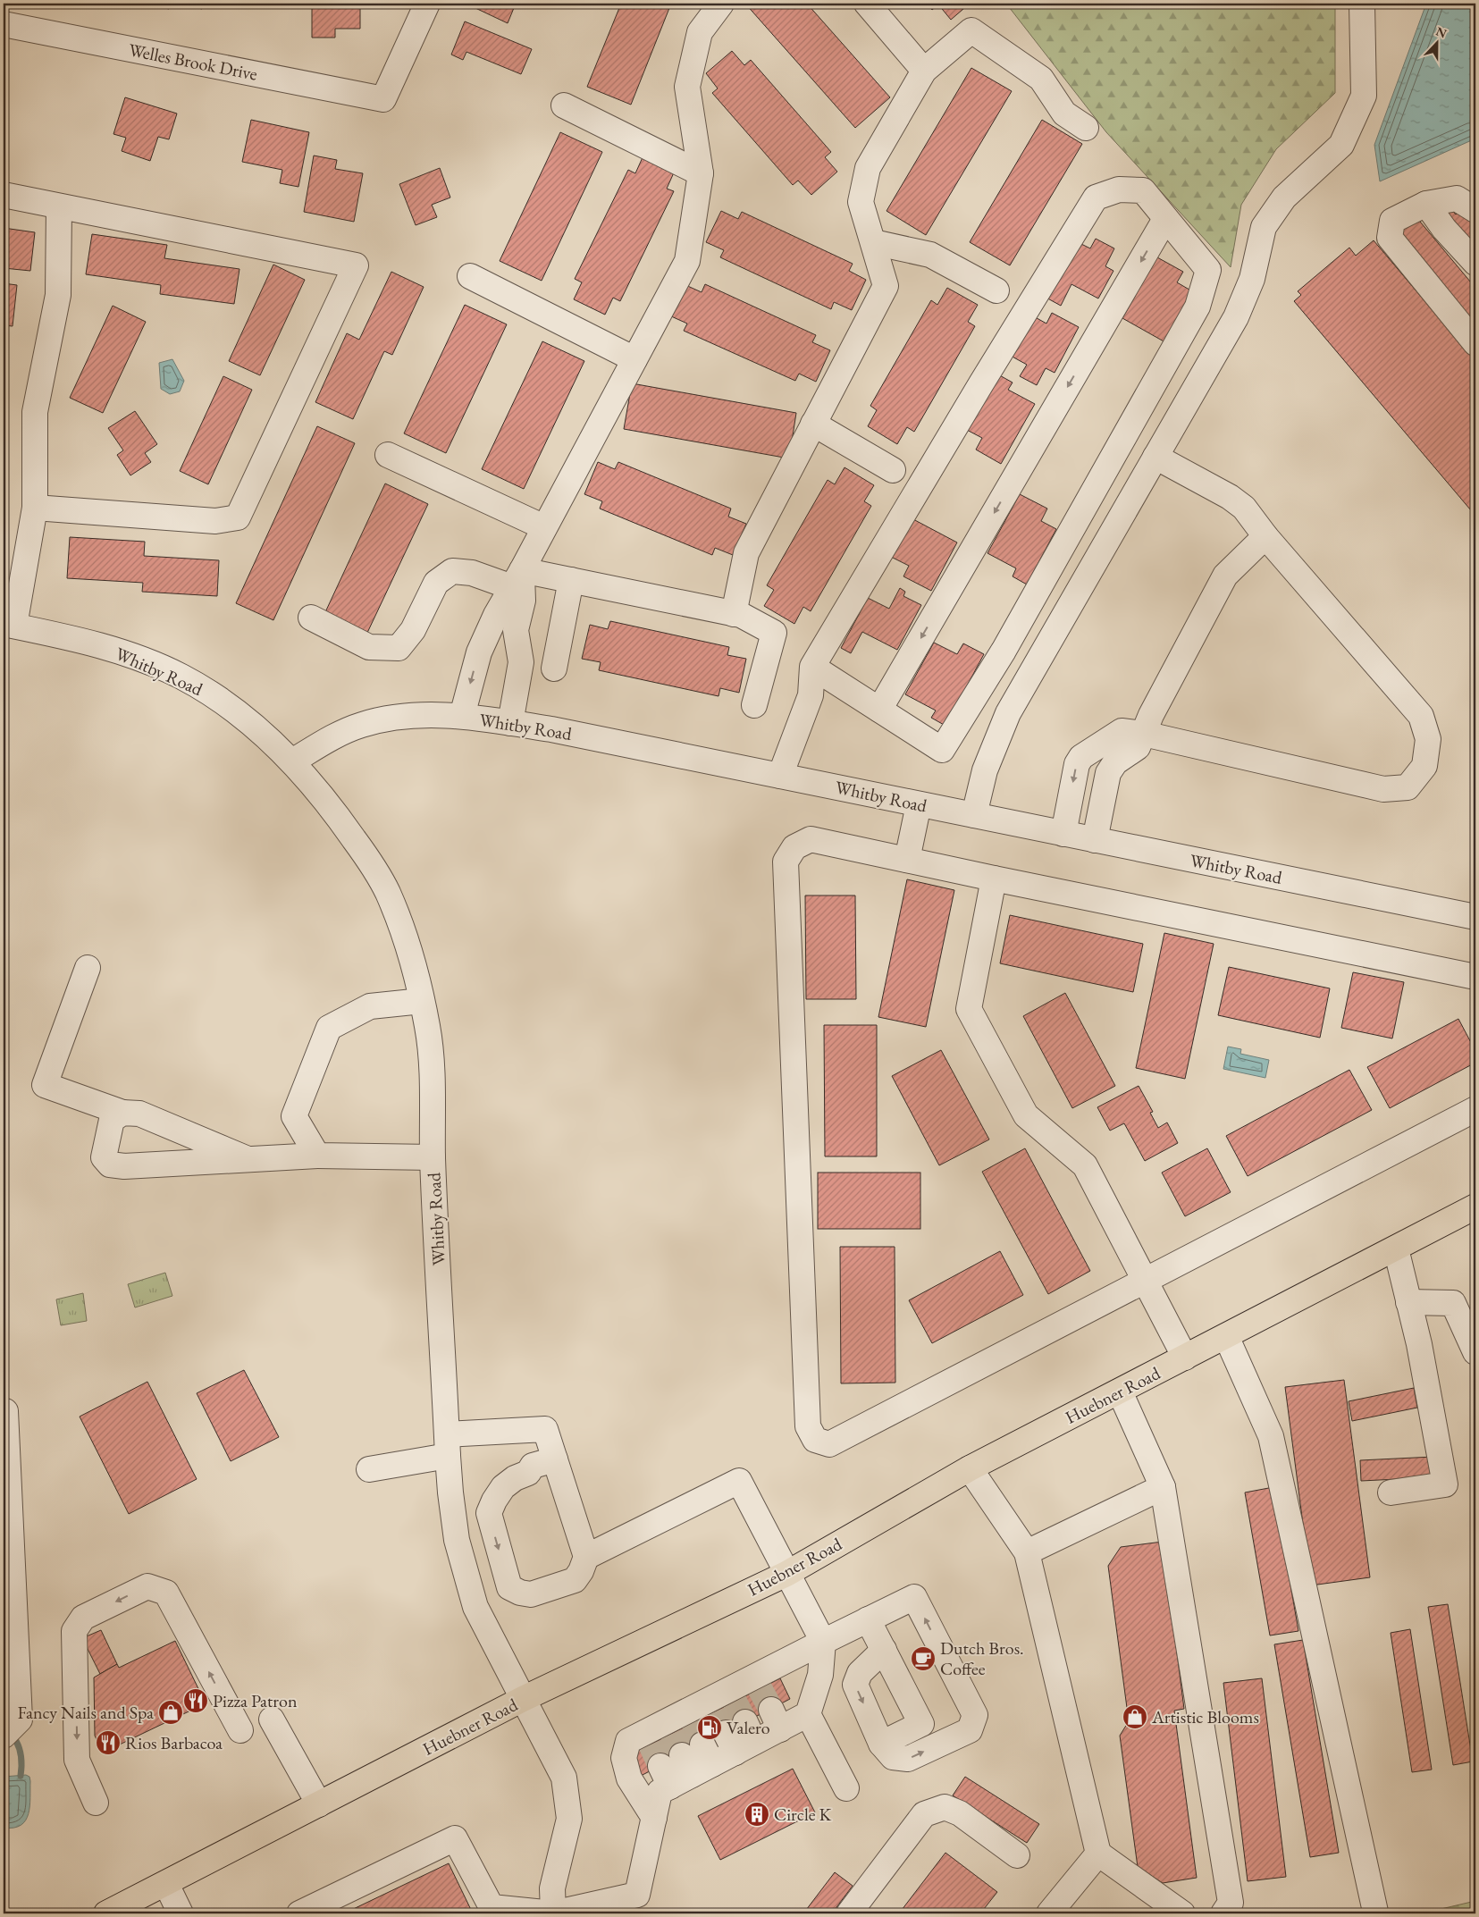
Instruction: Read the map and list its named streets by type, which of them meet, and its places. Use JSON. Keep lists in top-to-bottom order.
{
  "streets": {
    "main road": ["Huebner Road"],
    "street": ["Welles Brook Drive", "Whitby Road"]
  },
  "crossings": [
    ["Whitby Road", "Huebner Road"]
  ],
  "places": {
    "cafe": ["Dutch Bros. Coffee"],
    "restaurant": ["Pizza Patron", "Rios Barbacoa"],
    "shop": ["Fancy Nails and Spa", "Artistic Blooms"],
    "fuel station": ["Valero"],
    "building": ["Circle K"]
  },
  "north": "top"
}
